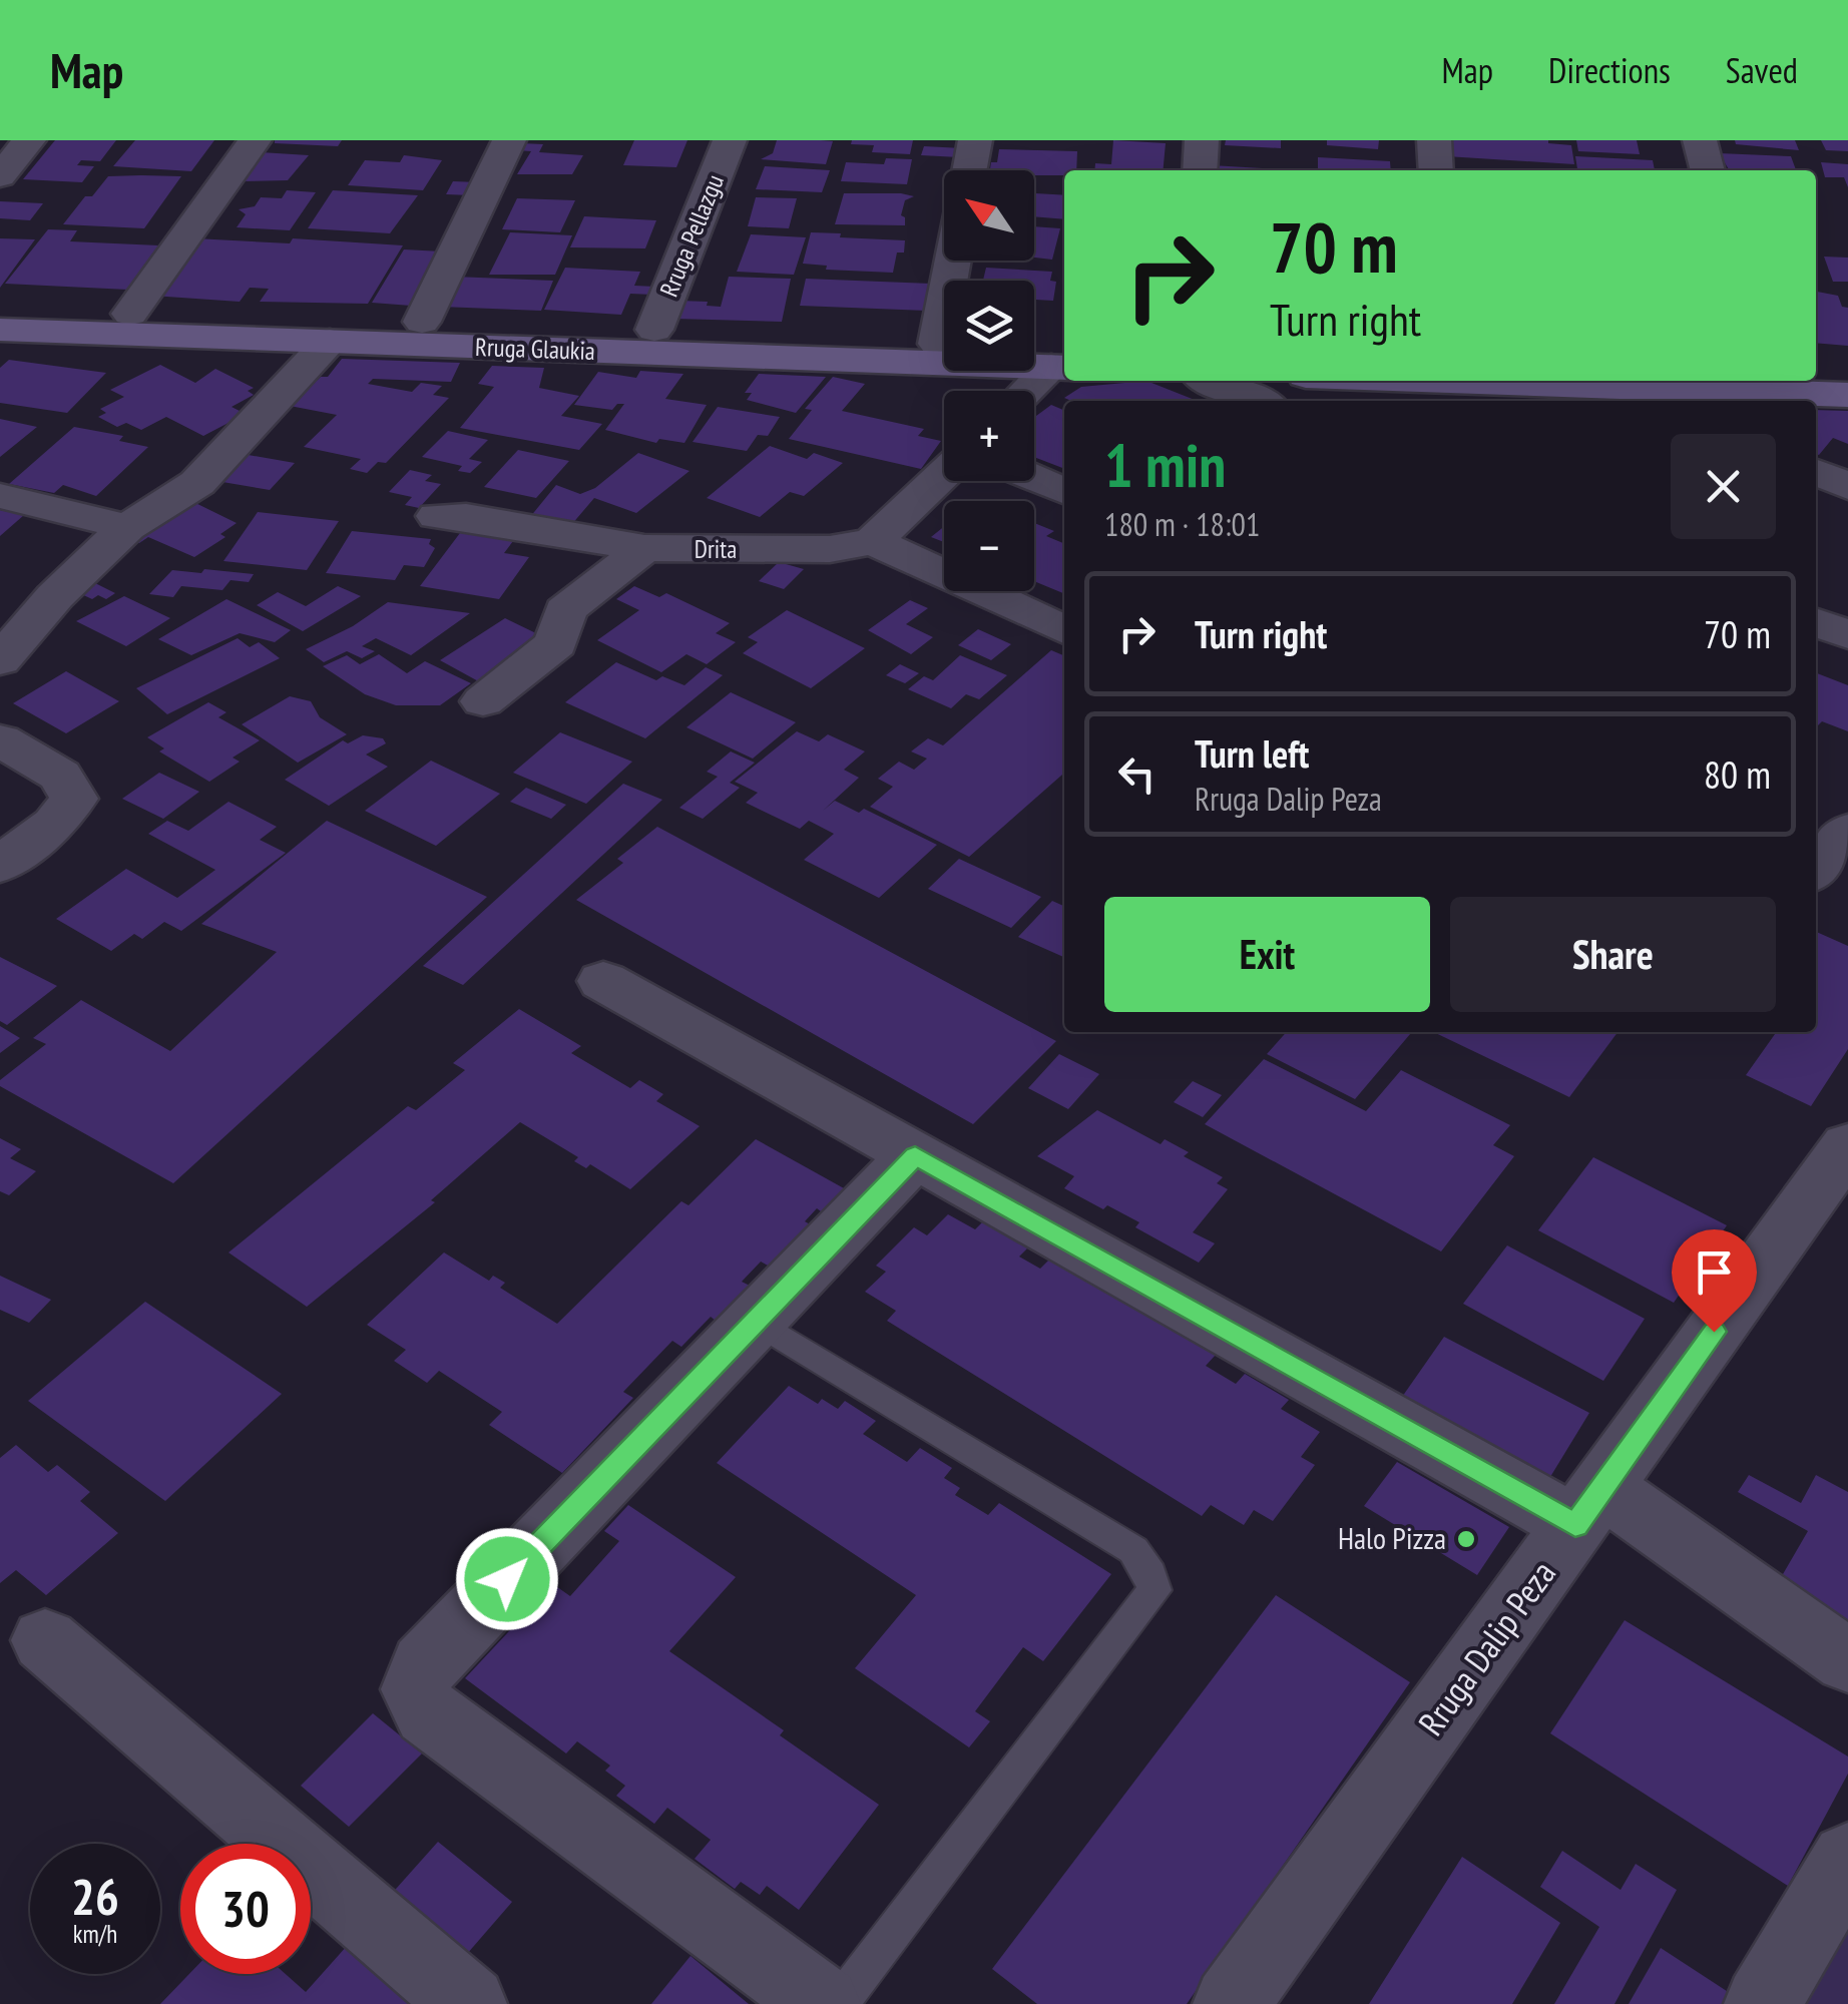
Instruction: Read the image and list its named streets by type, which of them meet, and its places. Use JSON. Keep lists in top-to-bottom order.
{
  "streets": {
    "main road": ["Rruga Glaukia"],
    "street": ["Rruga Pellazgu", "Drita", "Rruga Dalip Peza"]
  },
  "crossings": [
    ["Rruga Pellazgu", "Rruga Glaukia"]
  ],
  "places": ["Halo Pizza"],
  "north": "top left",
  "page": {
    "header": "Map",
    "nav": ["Map", "Directions", "Saved"],
    "map_buttons": ["+", "−"],
    "turn": ["70 m", "Turn right"],
    "heading": ["1 min", "180 m · 18:01"],
    "list": [
      {
        "name": "Turn right",
        "value": "70 m"
      },
      {
        "name": "Turn left",
        "note": "Rruga Dalip Peza",
        "value": "80 m"
      }
    ],
    "buttons": ["Exit", "Share"],
    "speed": "26 km/h",
    "limit": "30"
  }
}
